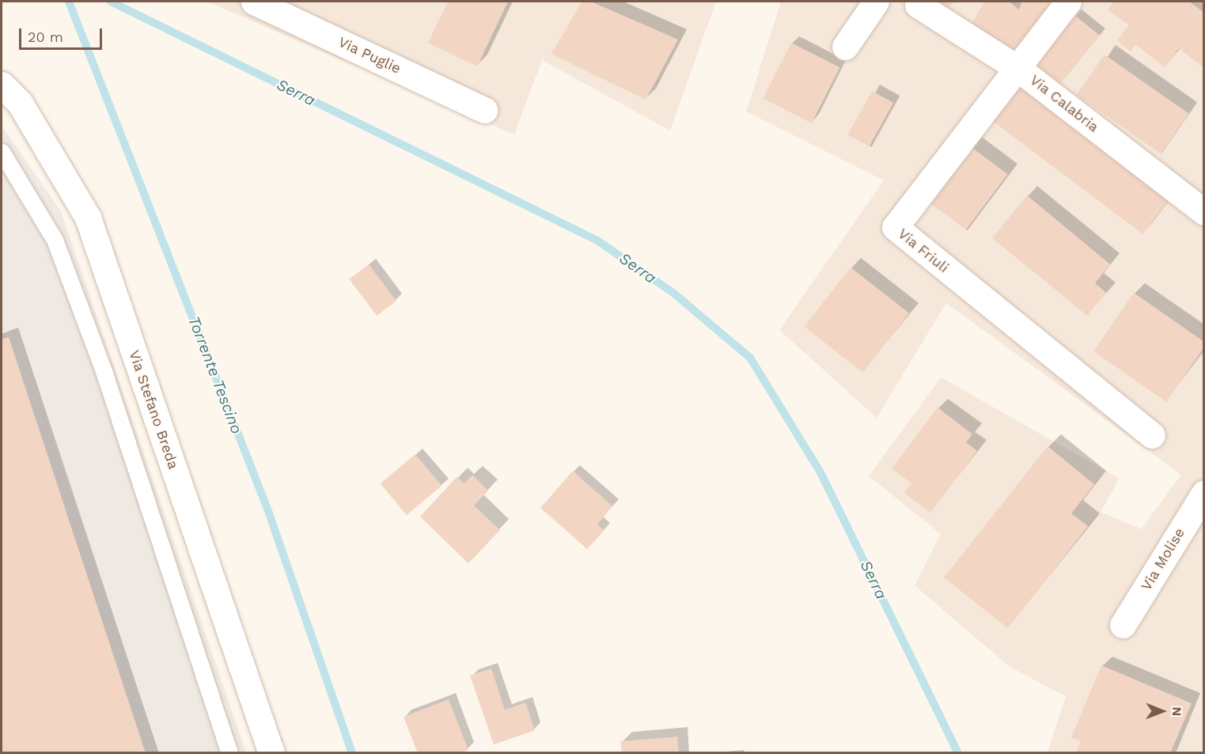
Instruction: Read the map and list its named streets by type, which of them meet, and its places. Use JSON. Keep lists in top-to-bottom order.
{
  "streets": {
    "street": [
      "Via Puglie",
      "Via Calabria",
      "Via Friuli",
      "Via Stefano Breda",
      "Via Molise"
    ]
  },
  "crossings": [
    ["Via Calabria", "Via Friuli"]
  ],
  "water": ["Serra", "Torrente Tescino"],
  "scale_bar": "20 m",
  "north": "right"
}
